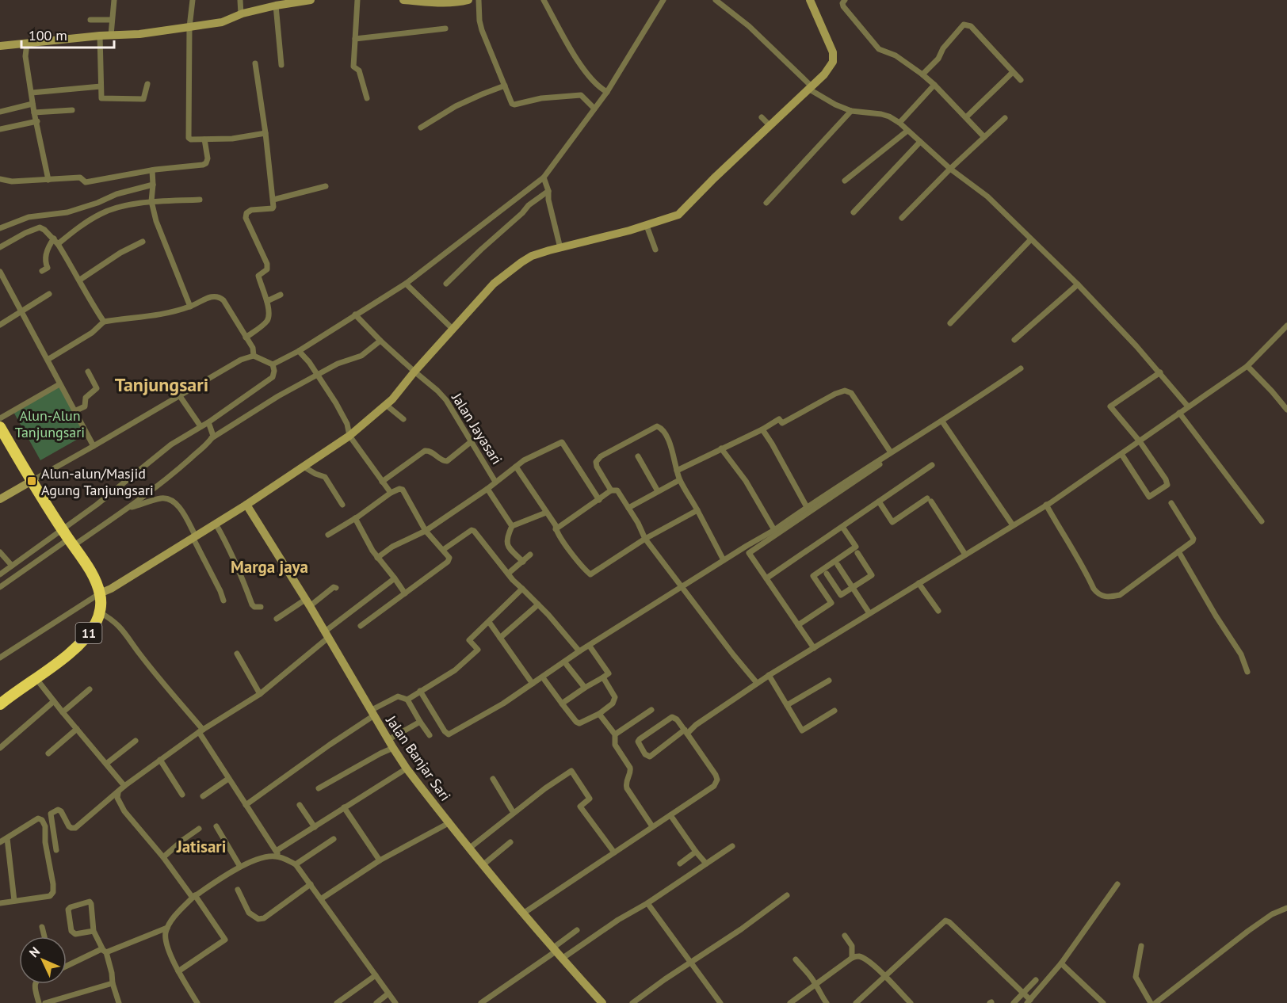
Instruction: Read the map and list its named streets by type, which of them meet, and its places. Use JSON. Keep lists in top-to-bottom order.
{
  "streets": {
    "highway": ["11"],
    "street": ["Jalan Jayasari", "Jalan Banjar Sari"]
  },
  "districts": ["Tanjungsari", "Marga jaya", "Jatisari"],
  "parks": ["Alun-Alun Tanjungsari"],
  "places": {
    "transit": ["Alun-alun/Masjid Agung Tanjungsari"]
  },
  "scale_bar": "100 m",
  "north": "top left"
}
